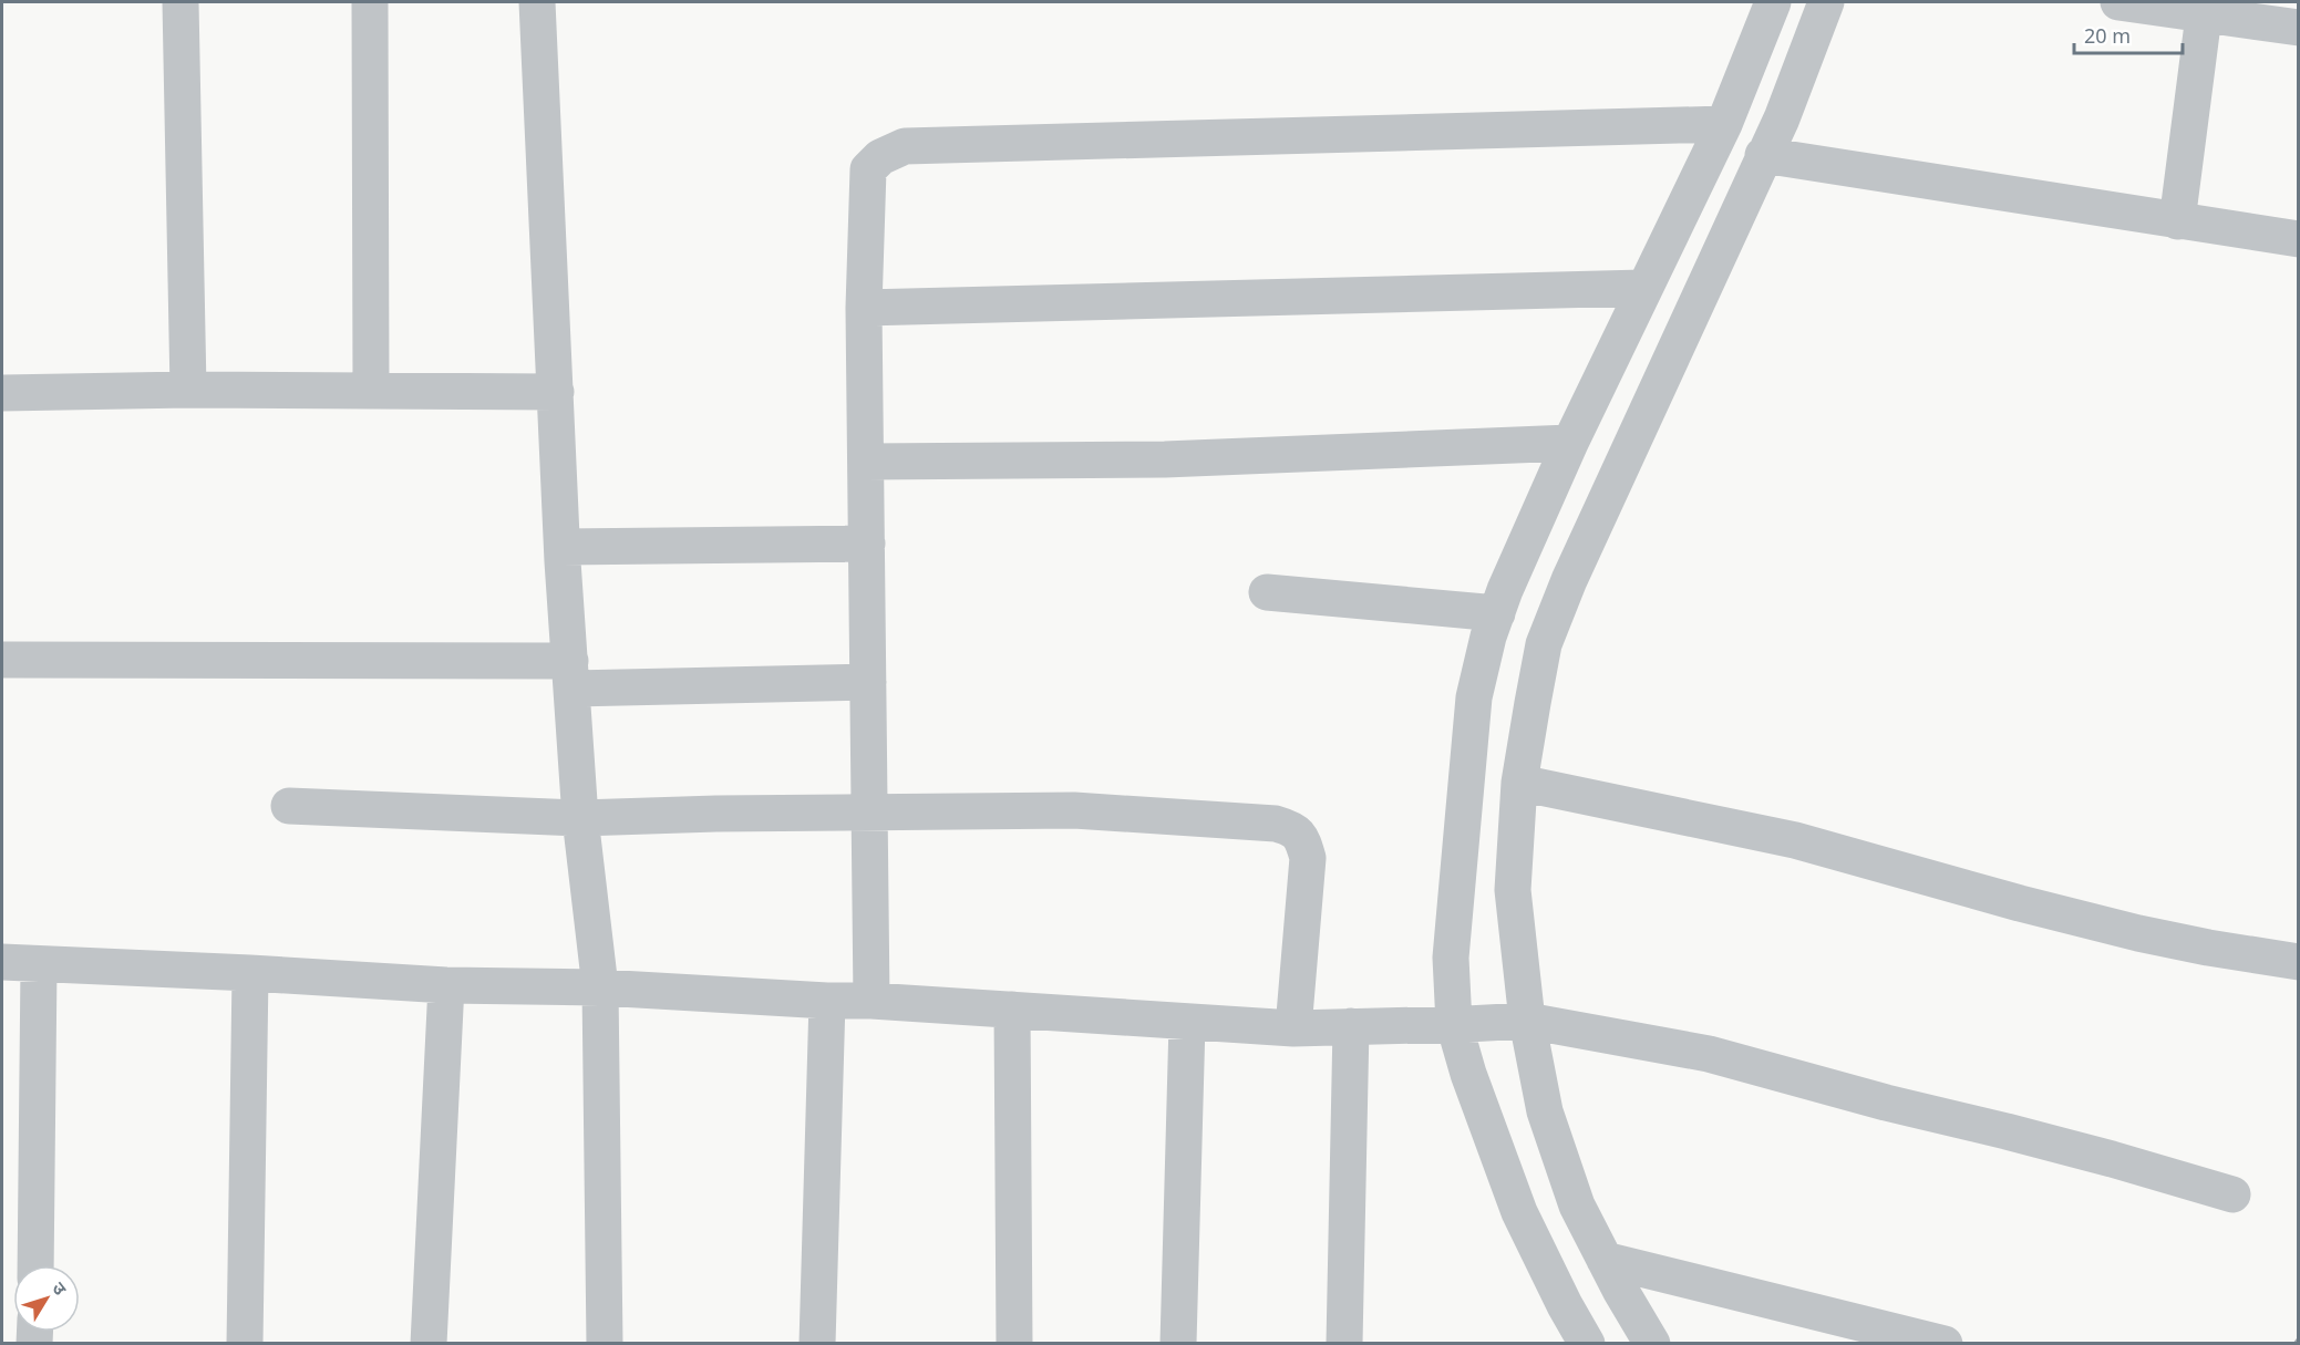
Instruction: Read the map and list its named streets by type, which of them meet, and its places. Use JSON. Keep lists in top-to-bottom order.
{
  "scale_bar": "20 m",
  "north": "top right"
}
